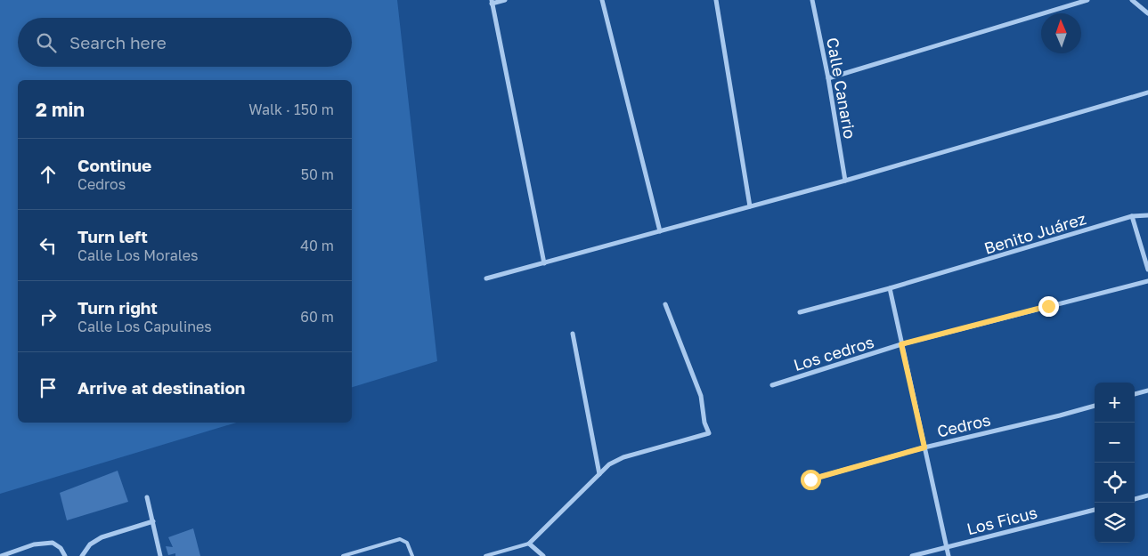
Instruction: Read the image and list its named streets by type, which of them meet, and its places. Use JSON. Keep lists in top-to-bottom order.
{
  "streets": {
    "street": [
      "Calle Canario",
      "Benito Juárez",
      "Los cedros",
      "Cedros",
      "Los Ficus"
    ]
  },
  "north": "top",
  "page": {
    "search": "Search here",
    "heading": ["2 min", "Walk · 150 m"],
    "list": [
      ["Continue", "Cedros", "50 m"],
      ["Turn left", "Calle Los Morales", "40 m"],
      ["Turn right", "Calle Los Capulines", "60 m"],
      "Arrive at destination"
    ],
    "map_buttons": ["+", "−"]
  }
}
